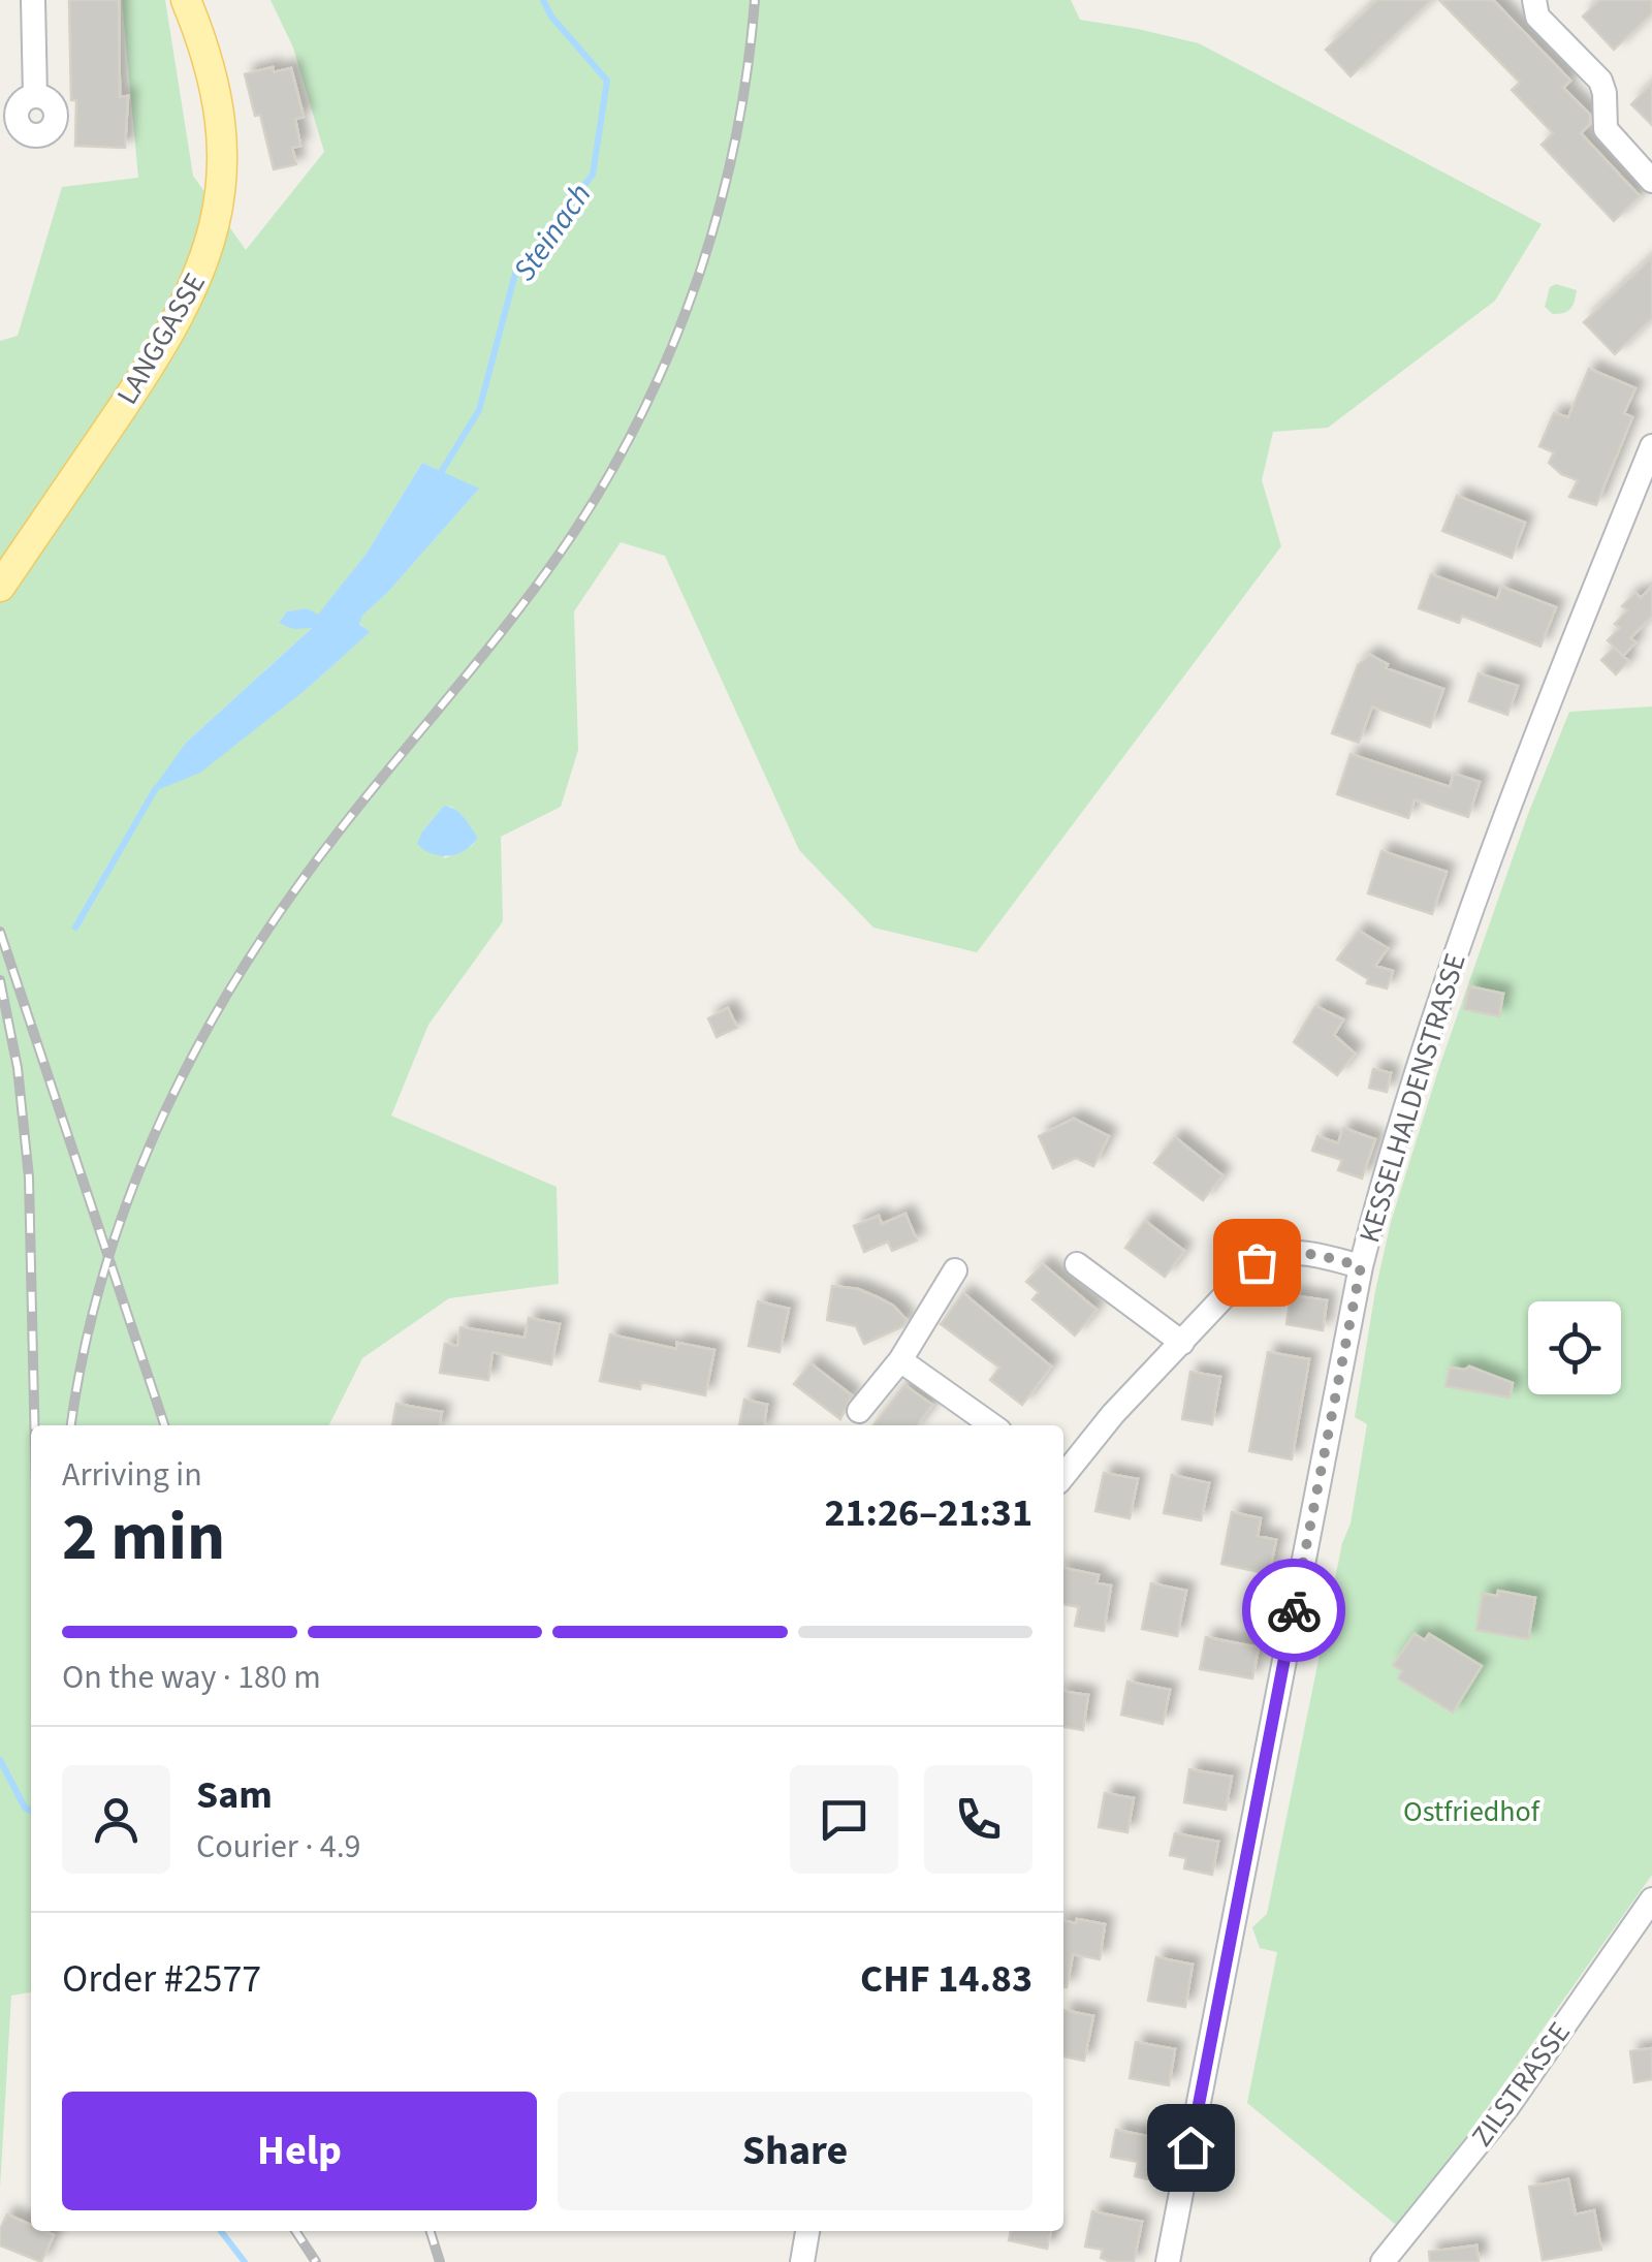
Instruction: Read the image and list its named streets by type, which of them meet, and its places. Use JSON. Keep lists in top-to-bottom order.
{
  "streets": {
    "main road": ["LANGGASSE"],
    "street": ["KESSELHALDENSTRASSE", "ZILSTRASSE"]
  },
  "water": ["Steinach"],
  "parks": ["Ostfriedhof"],
  "page": {
    "heading": ["2 min", "Arriving in", "21:26–21:31"],
    "panel": [
      "Sam",
      "Courier · 4.9",
      "Order #2577",
      "CHF 14.83"
    ],
    "bar": "On the way · 180 m",
    "buttons": ["Help", "Share"]
  }
}
